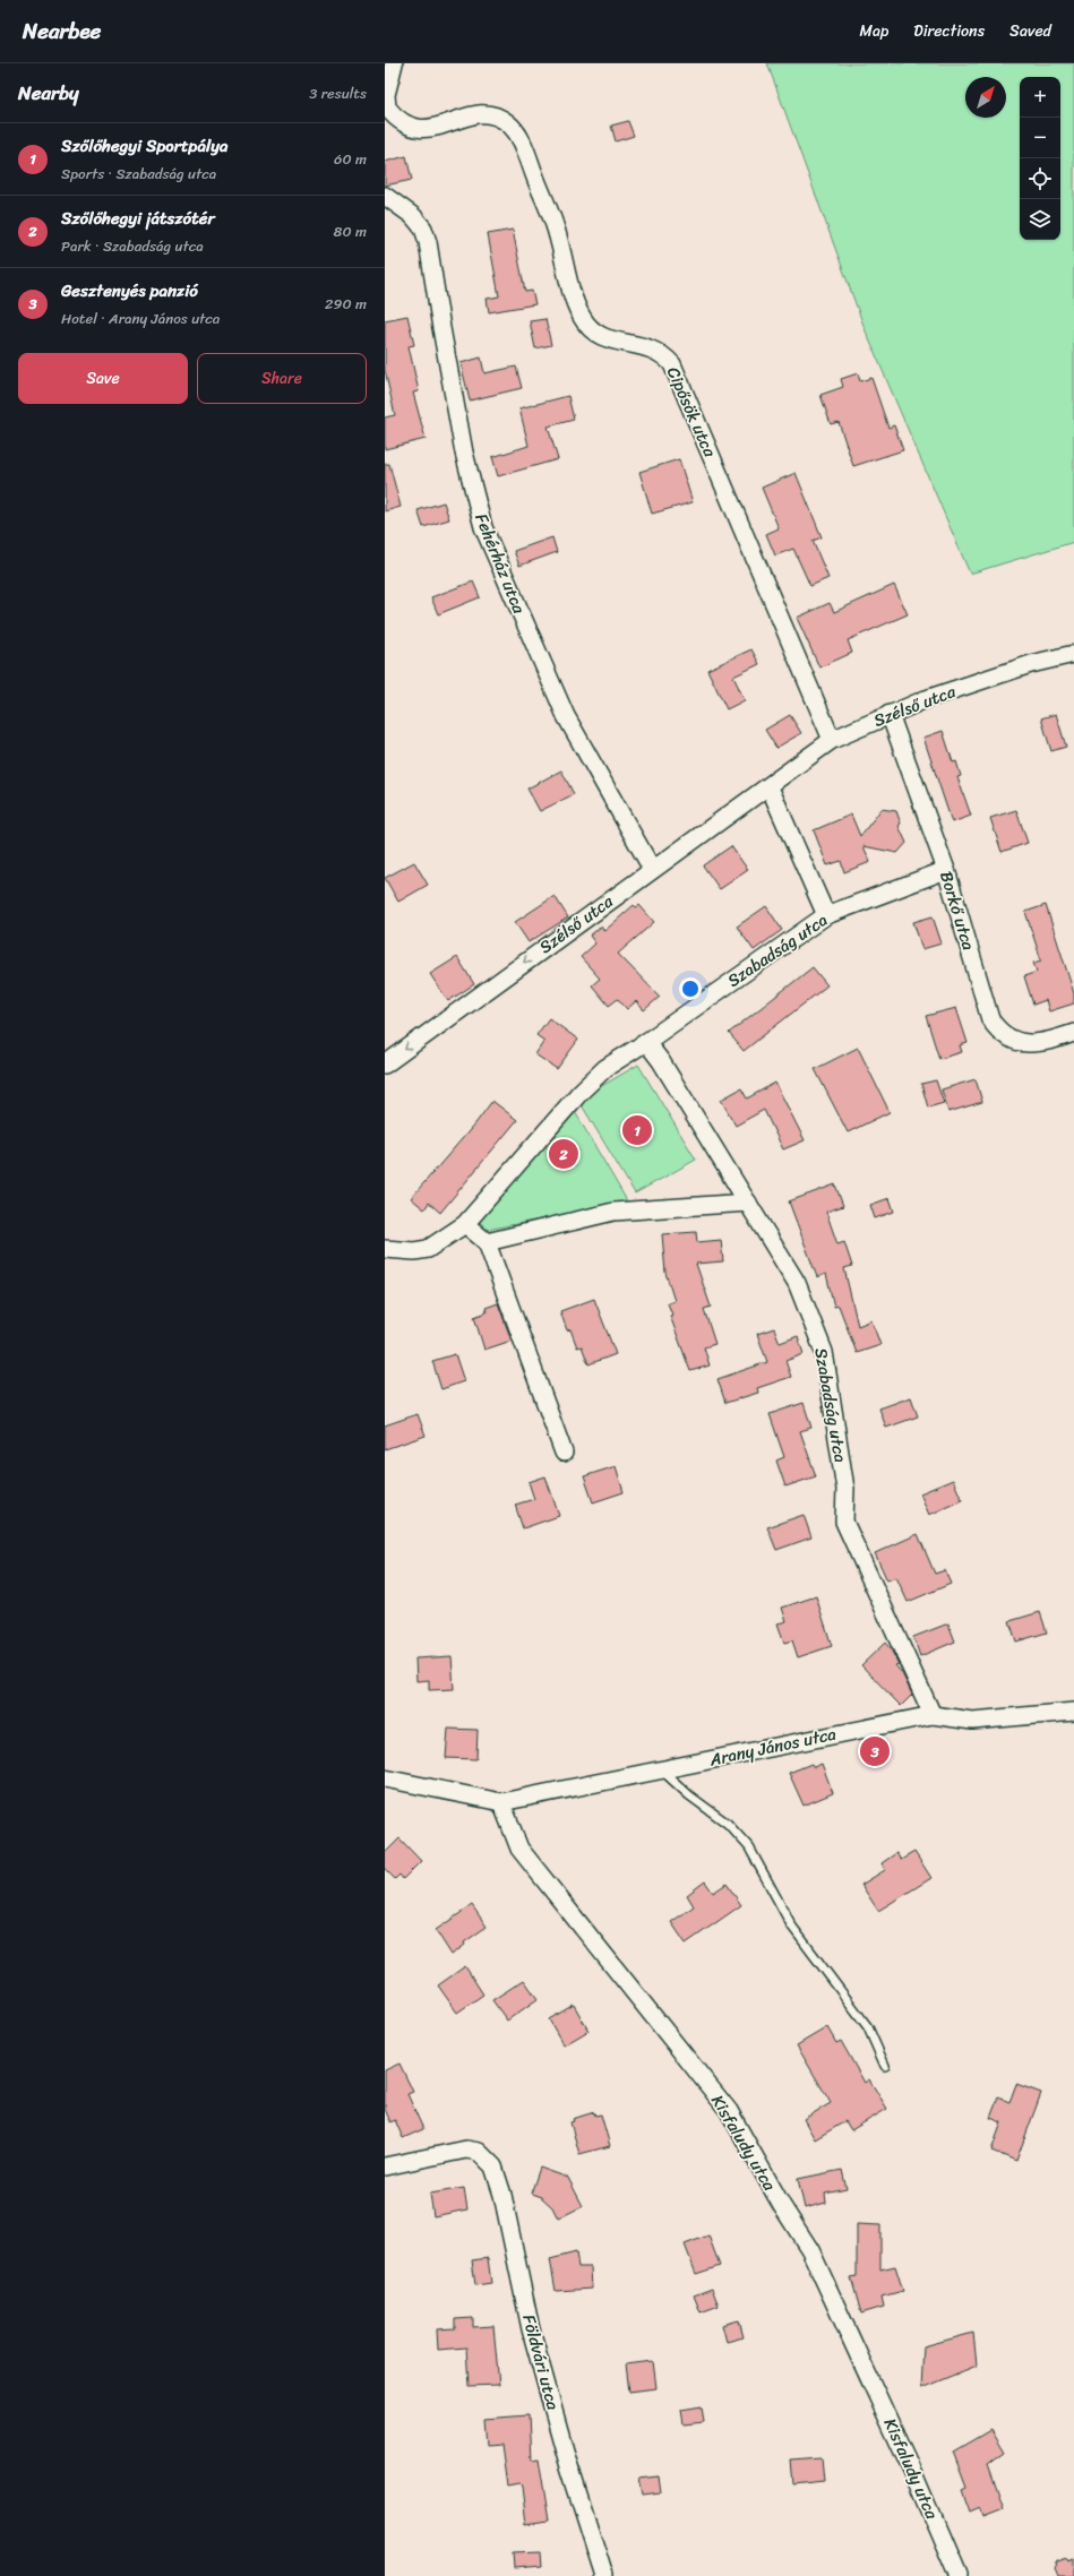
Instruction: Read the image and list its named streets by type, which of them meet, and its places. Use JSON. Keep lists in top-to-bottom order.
{
  "streets": {
    "street": [
      "Cipősök utca",
      "Fehérház utca",
      "Szélső utca",
      "Borkő utca",
      "Szabadság utca",
      "Arany János utca",
      "Kisfaludy utca",
      "Földvári utca"
    ]
  },
  "crossings": [
    ["Cipősök utca", "Szélső utca"],
    ["Fehérház utca", "Szélső utca"],
    ["Szélső utca", "Borkő utca"],
    ["Borkő utca", "Szabadság utca"],
    ["Szabadság utca", "Arany János utca"],
    ["Arany János utca", "Kisfaludy utca"]
  ],
  "one_way": ["Szélső utca"],
  "north": "top right",
  "page": {
    "header": "Nearbee",
    "nav": ["Map", "Directions", "Saved"],
    "heading": ["Nearby", "3 results"],
    "map_buttons": ["+", "−"],
    "list": [
      {
        "mark": "1",
        "name": "Szőlőhegyi Sportpálya",
        "note": "Sports · Szabadság utca",
        "value": "60 m"
      },
      {
        "mark": "2",
        "name": "Szőlőhegyi játszótér",
        "note": "Park · Szabadság utca",
        "value": "80 m"
      },
      {
        "mark": "3",
        "name": "Gesztenyés panzió",
        "note": "Hotel · Arany János utca",
        "value": "290 m"
      }
    ],
    "buttons": ["Save", "Share"],
    "pins": ["1", "2", "3"]
  }
}
